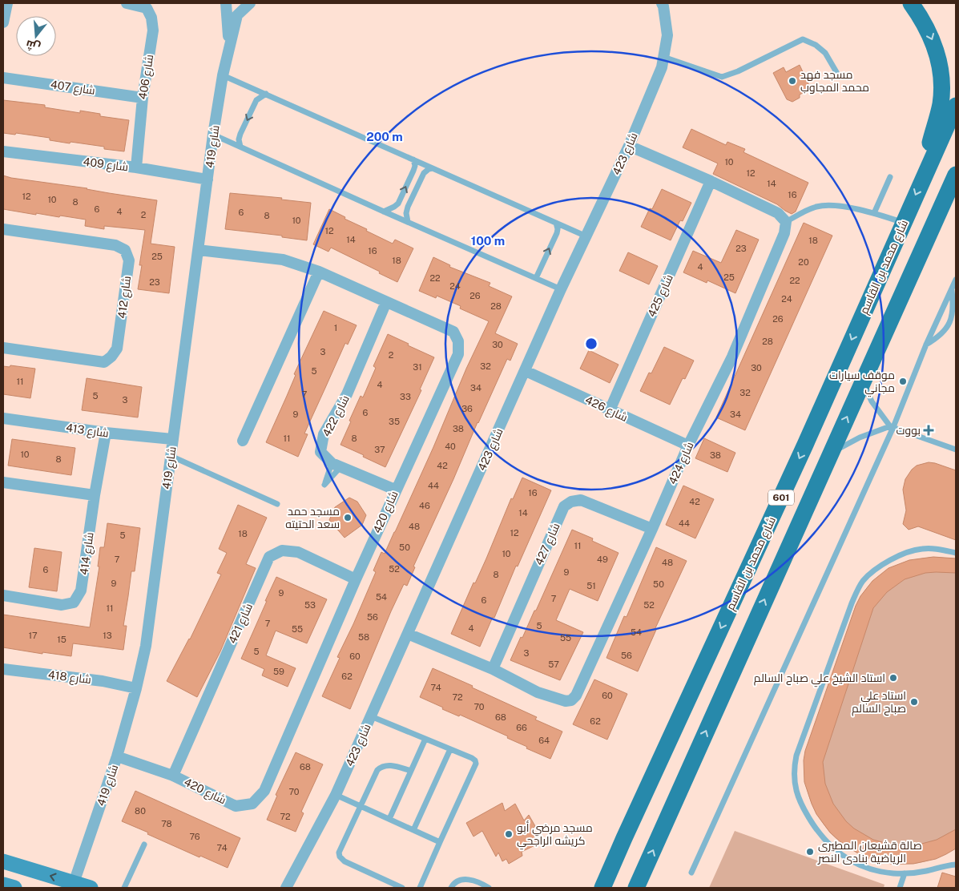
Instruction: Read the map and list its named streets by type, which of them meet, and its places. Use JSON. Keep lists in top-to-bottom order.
{
  "streets": {
    "main road": ["شارع محمد بن القاسم", "601"],
    "street": [
      "شارع 406",
      "شارع 407",
      "شارع 419",
      "شارع 423",
      "شارع 409",
      "شارع 425",
      "شارع 412",
      "شارع 426",
      "شارع 422",
      "شارع 413",
      "شارع 424",
      "شارع 420",
      "شارع 427",
      "شارع 414",
      "شارع 421",
      "شارع 418"
    ]
  },
  "crossings": [
    ["شارع 406", "شارع 407"],
    ["شارع 406", "شارع 409"],
    ["شارع 419", "شارع 409"],
    ["شارع 419", "شارع 413"],
    ["شارع 419", "شارع 420"],
    ["شارع 419", "شارع 418"],
    ["شارع 423", "شارع 426"],
    ["شارع 423", "شارع 424"],
    ["شارع 425", "شارع 426"],
    ["شارع 426", "شارع 424"],
    ["شارع 422", "شارع 420"],
    ["شارع 413", "شارع 414"],
    ["شارع 424", "شارع 427"],
    ["شارع 420", "شارع 421"]
  ],
  "places": {
    "other": [
      "مسجد فهد محمد المجاوب",
      "موقف سيارات مجاني",
      "مسجد حمد سعد الحتيته",
      "استاد الشيخ علي صباح السالم",
      "استاد علي صباح السالم",
      "مسجد مرضي أبو كريشه الراجحي",
      "صالة قشيعان المطيرى الرياضية بنادى النصر"
    ],
    "health": ["بووت"]
  },
  "house_numbers": [
    "10",
    "12",
    "14",
    "16",
    "12",
    "10",
    "8",
    "6",
    "4",
    "6",
    "2",
    "8",
    "10",
    "12",
    "14",
    "18",
    "23",
    "16",
    "25",
    "18",
    "20",
    "4",
    "25",
    "22",
    "22",
    "23",
    "24",
    "26",
    "24",
    "28",
    "26",
    "1",
    "28",
    "30",
    "3",
    "2",
    "32",
    "31",
    "30",
    "5",
    "11",
    "4",
    "34",
    "32",
    "7",
    "5",
    "33",
    "3",
    "36",
    "6",
    "9",
    "34",
    "35",
    "38",
    "11",
    "8",
    "40",
    "37",
    "10",
    "38",
    "8",
    "42",
    "44",
    "16",
    "42",
    "46",
    "14",
    "44",
    "48",
    "12",
    "18",
    "5",
    "11",
    "50",
    "10",
    "7",
    "49",
    "48",
    "52",
    "6",
    "9",
    "8",
    "9",
    "50",
    "51",
    "9",
    "54",
    "7",
    "6",
    "53",
    "52",
    "11",
    "56",
    "7",
    "5",
    "4",
    "55",
    "54",
    "17",
    "13",
    "58",
    "55",
    "15",
    "5",
    "3",
    "56",
    "60",
    "57",
    "59",
    "62",
    "74",
    "60",
    "72",
    "70",
    "68",
    "62",
    "66",
    "64",
    "68",
    "70",
    "80",
    "72",
    "78",
    "76",
    "74"
  ],
  "north": "bottom",
  "rings": ["200 m", "100 m"]
}
